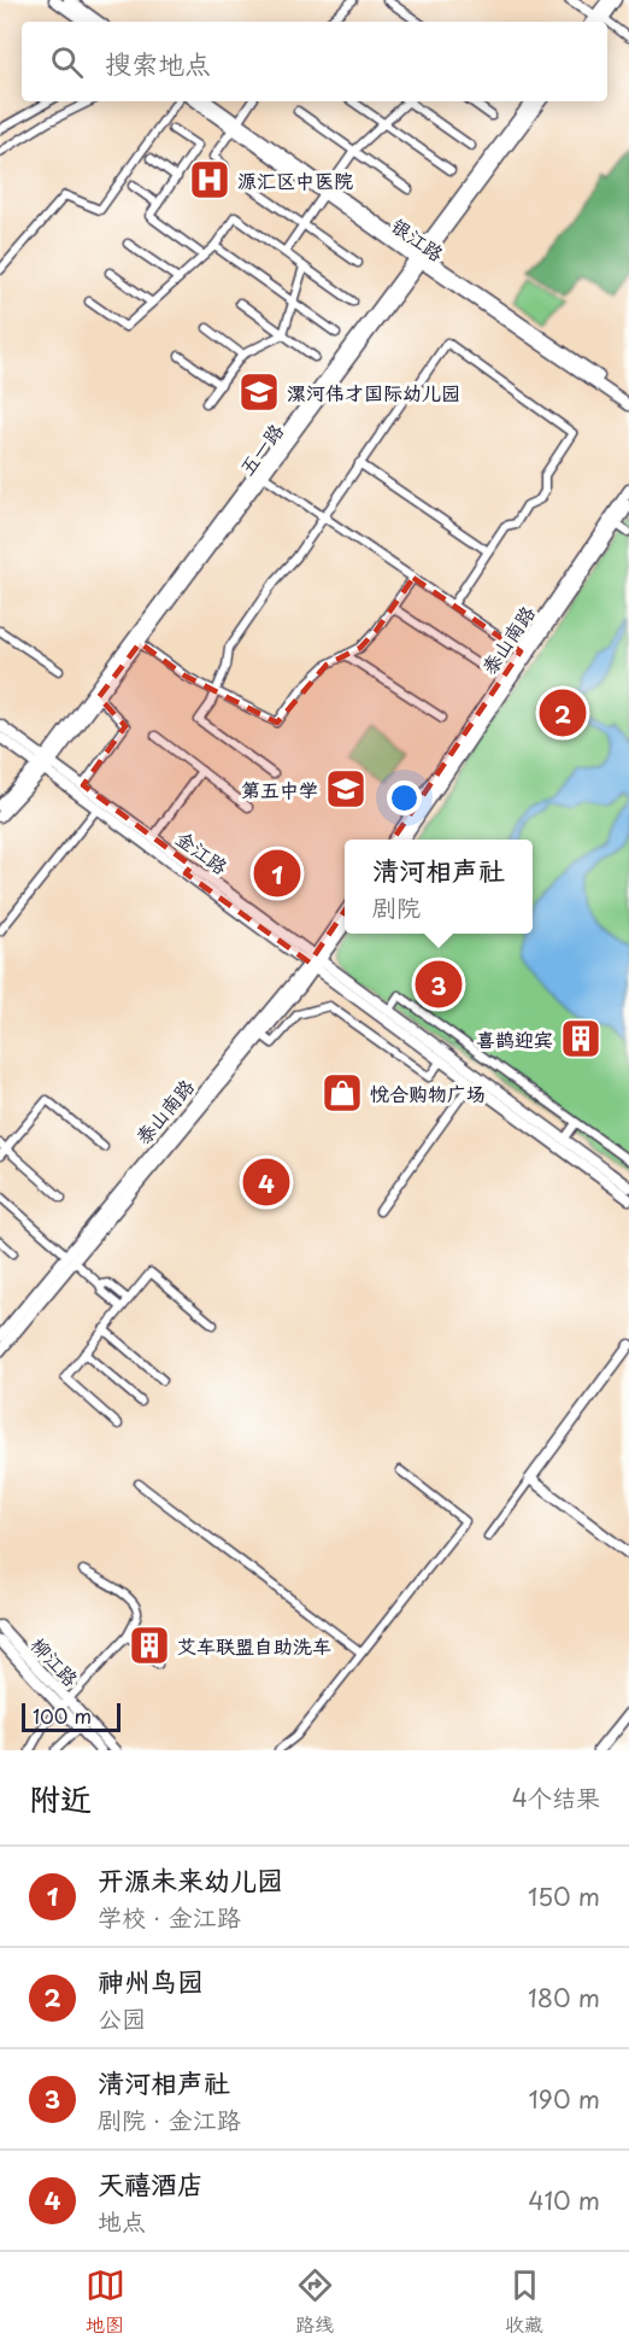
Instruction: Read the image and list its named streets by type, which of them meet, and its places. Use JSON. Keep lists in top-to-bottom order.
{
  "streets": {
    "street": [
      "银江路",
      "五一路",
      "泰山南路",
      "金江路",
      "柳江路"
    ]
  },
  "crossings": [
    ["银江路", "五一路"],
    ["五一路", "金江路"],
    ["泰山南路", "金江路"]
  ],
  "places": {
    "hospital": ["源汇区中医院"],
    "school or university": ["漯河伟才国际幼儿园", "第五中学"],
    "building": ["喜鹊迎宾", "艾车联盟自助洗车"],
    "shop": ["悦合购物广场"]
  },
  "scale_bar": "100 m",
  "page": {
    "search": "搜索地点",
    "pins": [
      "2",
      "1",
      "3",
      "4"
    ],
    "popup": ["清河相声社", "剧院"],
    "scale": "100 m",
    "heading": ["附近", "4个结果"],
    "list": [
      {
        "mark": "1",
        "name": "开源未来幼儿园",
        "note": "学校 · 金江路",
        "value": "150 m"
      },
      {
        "mark": "2",
        "name": "神州鸟园",
        "note": "公园",
        "value": "180 m"
      },
      {
        "mark": "3",
        "name": "清河相声社",
        "note": "剧院 · 金江路",
        "value": "190 m"
      },
      {
        "mark": "4",
        "name": "天禧酒店",
        "note": "地点",
        "value": "410 m"
      }
    ],
    "nav": ["地图", "路线", "收藏"]
  }
}
